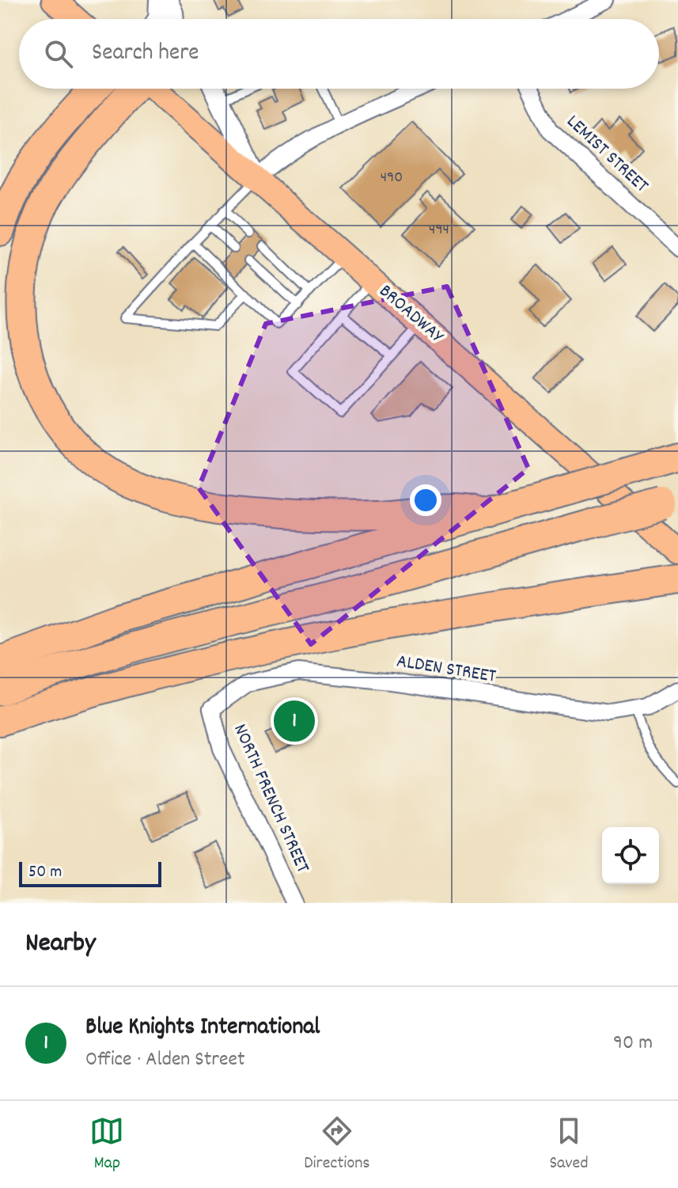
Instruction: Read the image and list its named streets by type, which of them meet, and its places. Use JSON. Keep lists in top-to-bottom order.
{
  "streets": {
    "main road": ["BROADWAY"],
    "street": ["LEMIST STREET", "ALDEN STREET", "NORTH FRENCH STREET"]
  },
  "crossings": [
    ["ALDEN STREET", "NORTH FRENCH STREET"]
  ],
  "house_numbers": ["490", "494"],
  "scale_bar": "50 m",
  "page": {
    "search": "Search here",
    "pins": "1",
    "scale": "50 m",
    "heading": "Nearby",
    "list": [
      {
        "mark": "1",
        "name": "Blue Knights International",
        "note": "Office · Alden Street",
        "value": "90 m"
      }
    ],
    "nav": ["Map", "Directions", "Saved"]
  }
}
